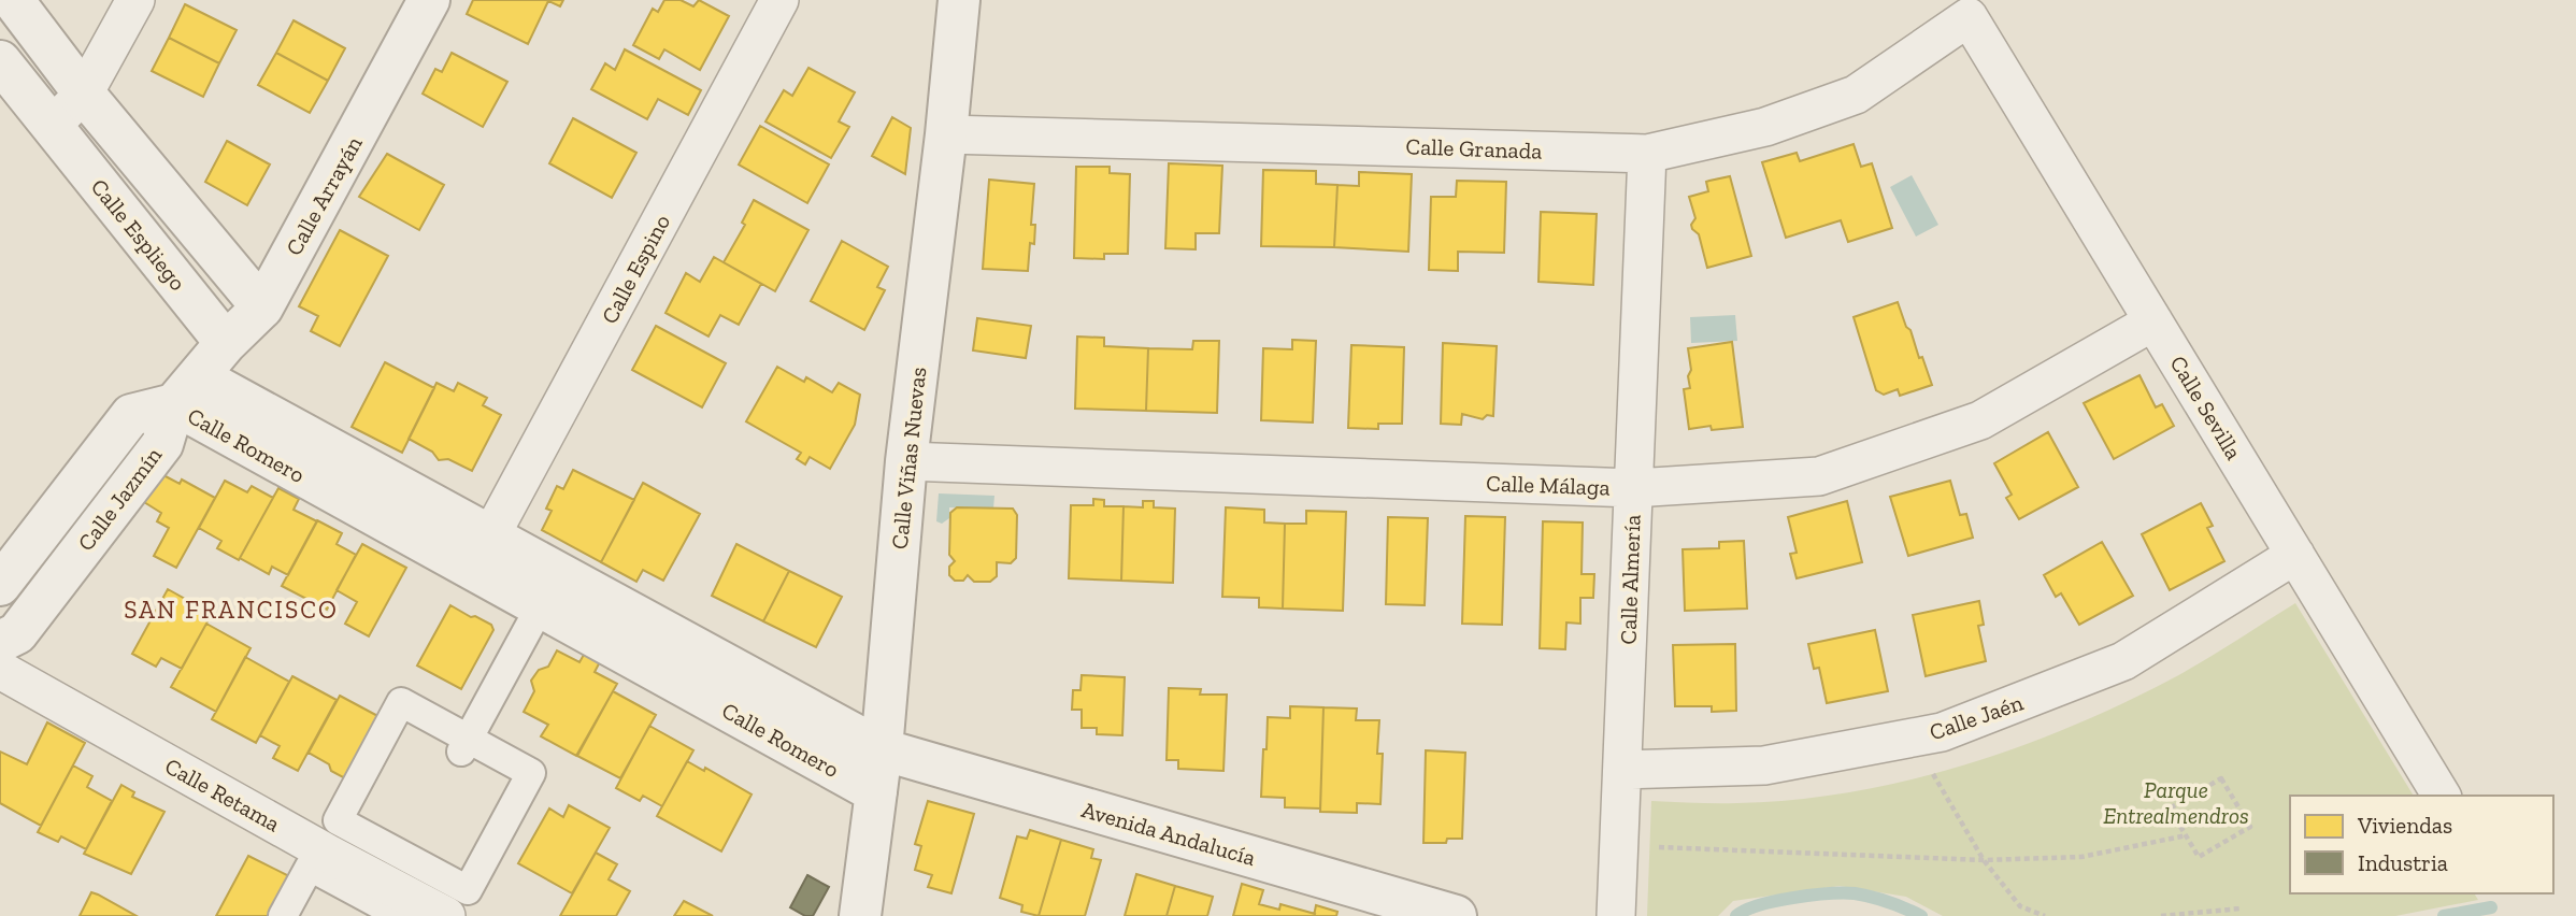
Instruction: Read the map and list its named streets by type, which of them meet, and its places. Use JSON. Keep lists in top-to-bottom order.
{
  "streets": {
    "street": [
      "Calle Granada",
      "Calle Arrayán",
      "Calle Espliego",
      "Calle Espino",
      "Calle Sevilla",
      "Calle Romero",
      "Calle Viñas Nuevas",
      "Calle Málaga",
      "Calle Jazmín",
      "Calle Almería",
      "Calle Jaén",
      "Calle Retama",
      "Avenida Andalucía"
    ]
  },
  "crossings": [
    ["Calle Granada", "Calle Sevilla"],
    ["Calle Granada", "Calle Viñas Nuevas"],
    ["Calle Granada", "Calle Almería"],
    ["Calle Arrayán", "Calle Espliego"],
    ["Calle Arrayán", "Calle Romero"],
    ["Calle Arrayán", "Calle Jazmín"],
    ["Calle Espino", "Calle Romero"],
    ["Calle Sevilla", "Calle Málaga"],
    ["Calle Sevilla", "Calle Jaén"],
    ["Calle Romero", "Calle Viñas Nuevas"],
    ["Calle Romero", "Calle Jazmín"],
    ["Calle Romero", "Avenida Andalucía"],
    ["Calle Viñas Nuevas", "Calle Málaga"],
    ["Calle Viñas Nuevas", "Avenida Andalucía"],
    ["Calle Málaga", "Calle Almería"],
    ["Calle Almería", "Calle Jaén"]
  ],
  "districts": ["SAN FRANCISCO"],
  "parks": ["Parque Entrealmendros"],
  "legend": ["Viviendas", "Industria"]
}
